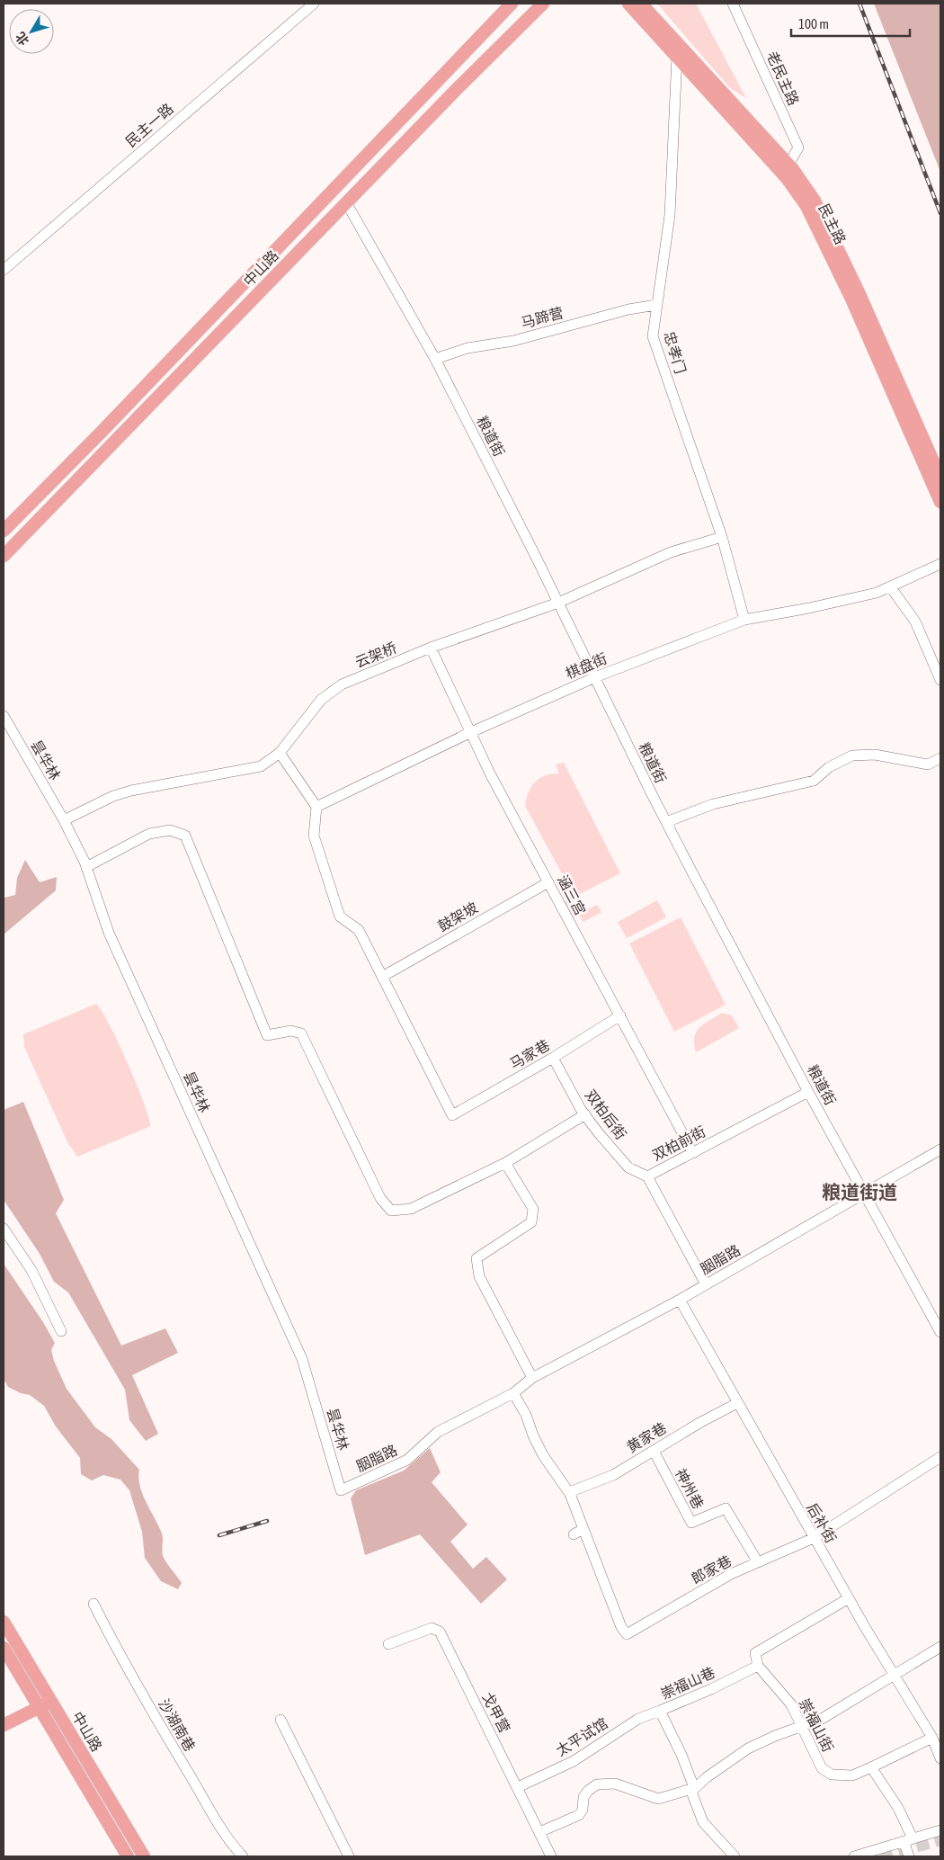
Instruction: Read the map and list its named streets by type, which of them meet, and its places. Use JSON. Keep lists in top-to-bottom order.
{
  "streets": {
    "main road": ["民主路", "中山路"],
    "street": [
      "老民主路",
      "民主一路",
      "马蹄营",
      "忠孝门",
      "粮道街",
      "云架桥",
      "棋盘街",
      "昙华林",
      "涵三宫",
      "鼓架坡",
      "马家巷",
      "双柏后街",
      "双柏前街",
      "胭脂路",
      "黄家巷",
      "神州巷",
      "后补街",
      "郎家巷",
      "崇福山巷",
      "戈甲营",
      "沙湖南巷",
      "崇福山街",
      "太平试馆"
    ]
  },
  "crossings": [
    ["老民主路", "民主路"],
    ["民主路", "忠孝门"],
    ["中山路", "粮道街"],
    ["马蹄营", "忠孝门"],
    ["马蹄营", "粮道街"],
    ["忠孝门", "云架桥"],
    ["忠孝门", "棋盘街"],
    ["粮道街", "云架桥"],
    ["粮道街", "棋盘街"],
    ["粮道街", "双柏前街"],
    ["粮道街", "胭脂路"],
    ["云架桥", "昙华林"],
    ["云架桥", "涵三宫"],
    ["棋盘街", "涵三宫"],
    ["昙华林", "胭脂路"],
    ["涵三宫", "鼓架坡"],
    ["涵三宫", "马家巷"],
    ["涵三宫", "双柏前街"],
    ["鼓架坡", "马家巷"],
    ["马家巷", "双柏后街"],
    ["双柏后街", "双柏前街"],
    ["双柏前街", "胭脂路"],
    ["胭脂路", "后补街"],
    ["黄家巷", "神州巷"],
    ["黄家巷", "后补街"],
    ["黄家巷", "郎家巷"],
    ["神州巷", "郎家巷"],
    ["后补街", "郎家巷"],
    ["后补街", "崇福山街"],
    ["崇福山巷", "崇福山街"],
    ["崇福山巷", "太平试馆"],
    ["戈甲营", "太平试馆"]
  ],
  "districts": ["粮道街道"],
  "scale_bar": "100 m",
  "north": "bottom left"
}
